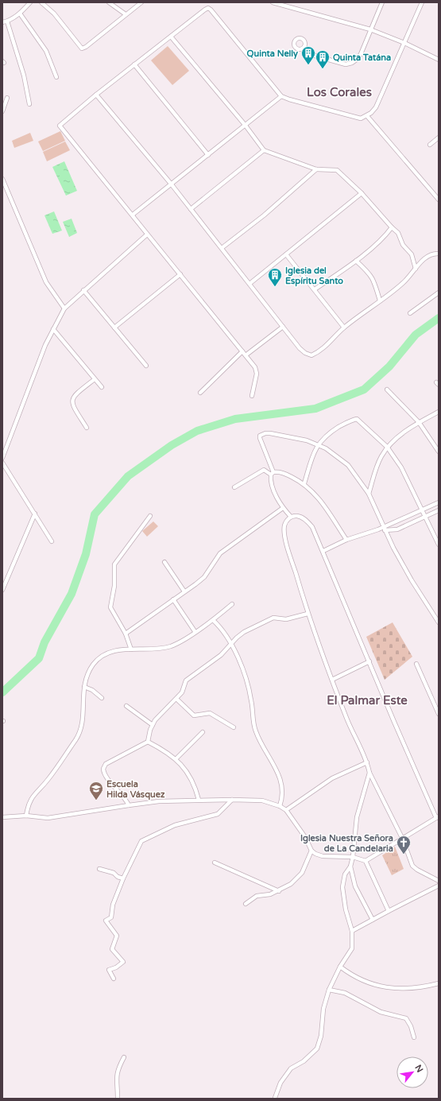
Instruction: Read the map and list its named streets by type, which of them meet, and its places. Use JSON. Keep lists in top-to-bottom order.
{
  "districts": ["Los Corales", "El Palmar Este"],
  "places": {
    "building": ["Quinta Nelly", "Quinta Tatána", "Iglesia del Espíritu Santo"],
    "school or university": ["Escuela Hilda Vásquez"],
    "church": ["Iglesia Nuestra Señora de La Candelaria"]
  },
  "north": "top right"
}
